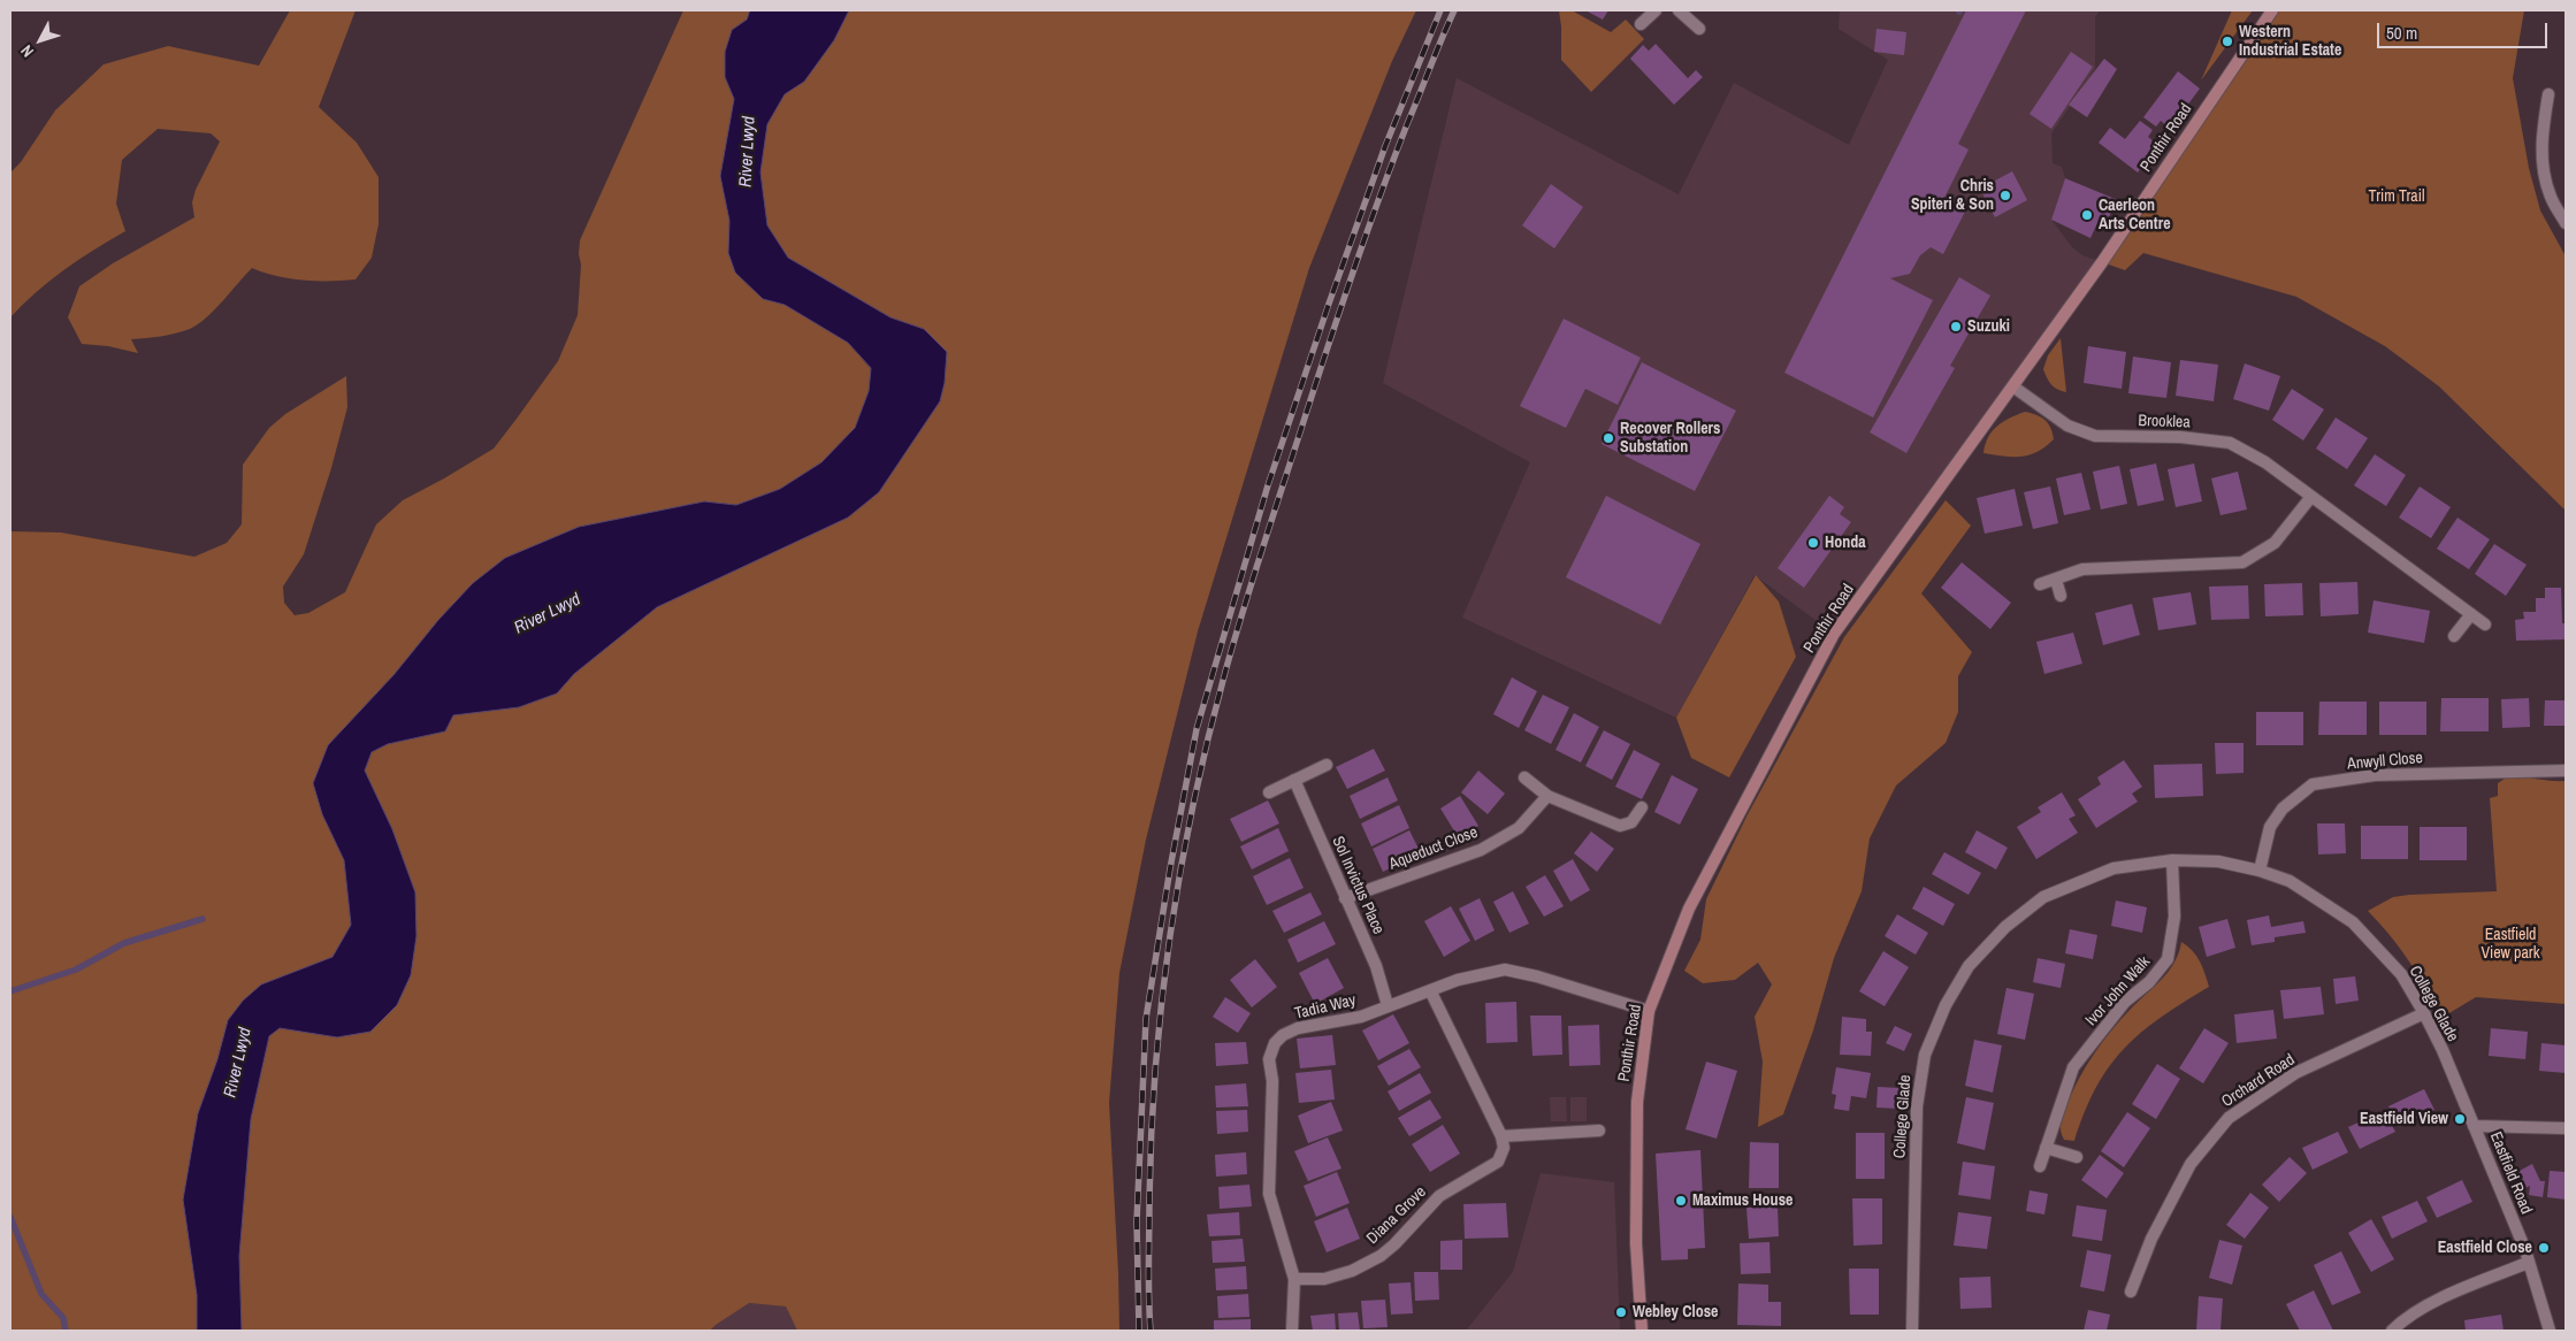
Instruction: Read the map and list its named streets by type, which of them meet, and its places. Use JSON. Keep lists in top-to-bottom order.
{
  "streets": {
    "main road": ["Ponthir Road"],
    "street": [
      "Brooklea",
      "Anwyll Close",
      "Aqueduct Close",
      "Sol Invictus Place",
      "Ivor John Walk",
      "College Glade",
      "Tadia Way",
      "Orchard Road",
      "Eastfield Road",
      "Diana Grove"
    ]
  },
  "crossings": [
    ["Ponthir Road", "Brooklea"],
    ["Ponthir Road", "Tadia Way"],
    ["Anwyll Close", "College Glade"],
    ["Aqueduct Close", "Sol Invictus Place"],
    ["Sol Invictus Place", "Tadia Way"],
    ["Ivor John Walk", "College Glade"],
    ["College Glade", "Orchard Road"],
    ["College Glade", "Eastfield Road"],
    ["Tadia Way", "Diana Grove"]
  ],
  "water": ["River Lwyd"],
  "parks": ["Trim Trail", "Eastfield View park"],
  "places": [
    "Western Industrial Estate",
    "Chris Spiteri & Son",
    "Caerleon Arts Centre",
    "Suzuki",
    "Recover Rollers Substation",
    "Honda",
    "Eastfield View",
    "Maximus House",
    "Eastfield Close",
    "Webley Close"
  ],
  "scale_bar": "50 m",
  "north": "bottom left"
}
